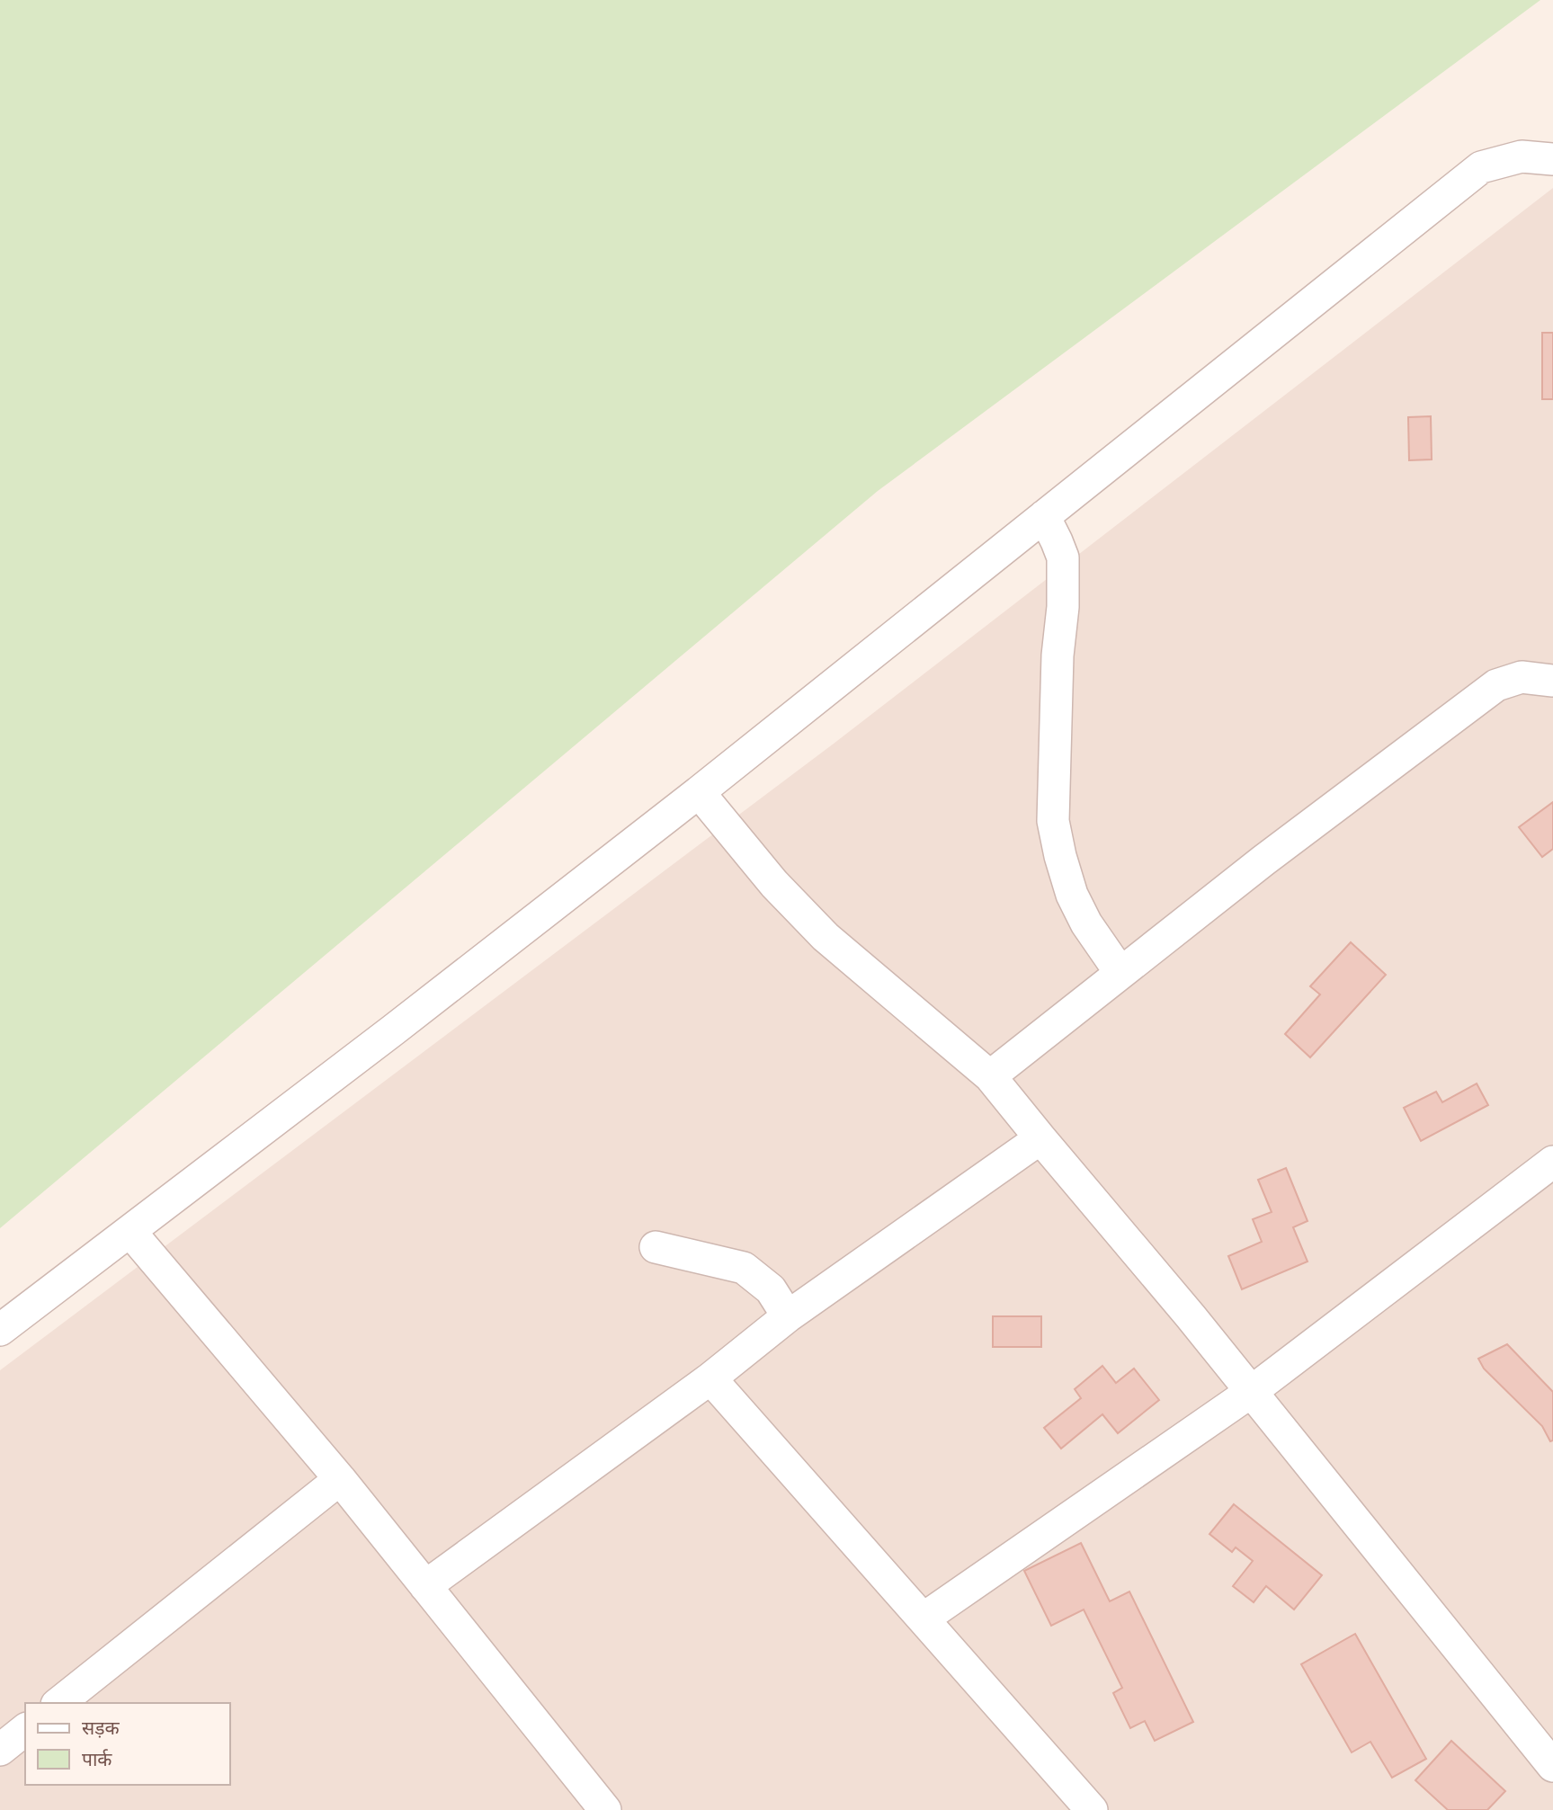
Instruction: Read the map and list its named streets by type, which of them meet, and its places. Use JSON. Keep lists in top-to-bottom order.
{
  "legend": ["सड़क", "पार्क"]
}
